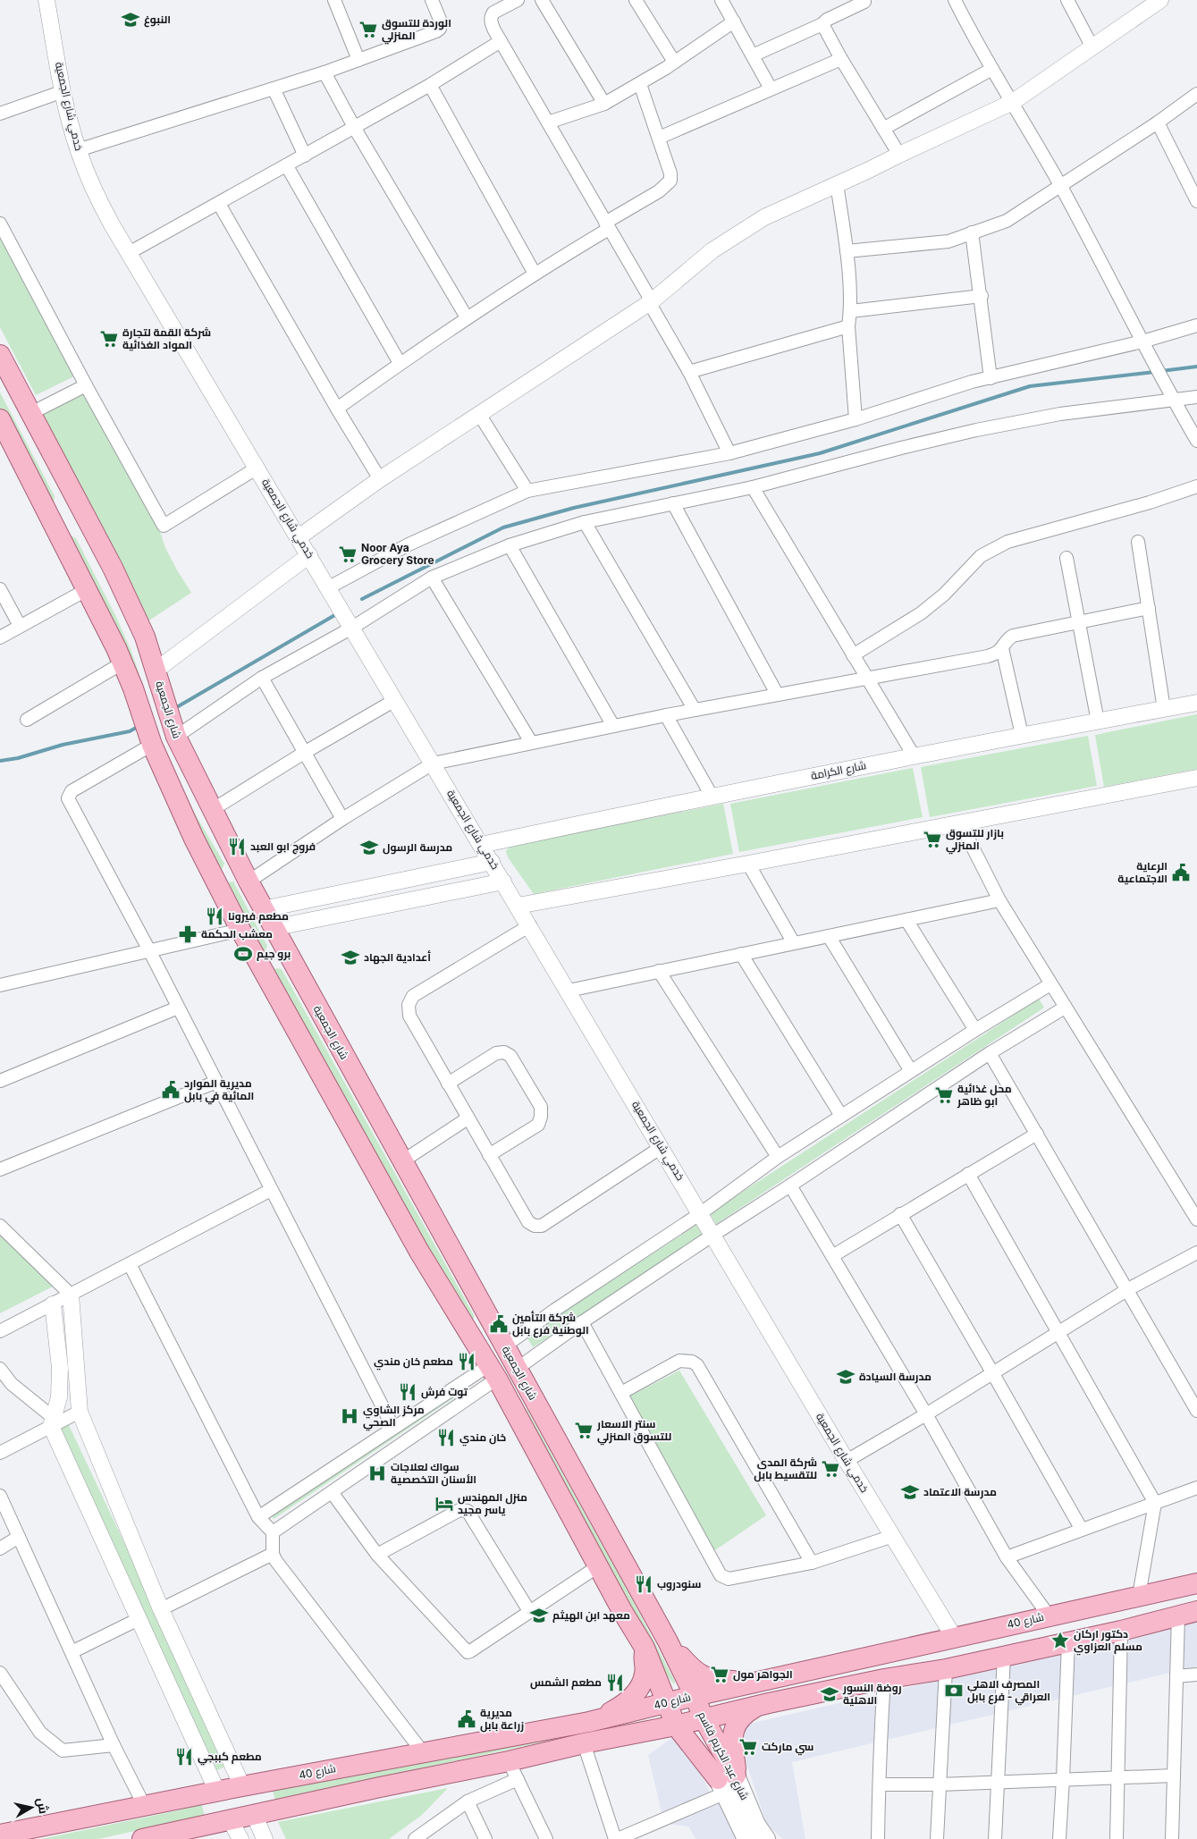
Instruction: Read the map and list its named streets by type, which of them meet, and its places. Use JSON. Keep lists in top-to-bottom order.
{
  "streets": {
    "main road": ["شارع الجمعية", "شارع 40", "شارع عبد الكريم قاسم"],
    "street": ["خدمي شارع الجمعية", "شارع الكرامة"]
  },
  "crossings": [
    ["خدمي شارع الجمعية", "شارع الكرامة"],
    ["خدمي شارع الجمعية", "شارع 40"],
    ["شارع الجمعية", "شارع 40"],
    ["شارع الجمعية", "شارع عبد الكريم قاسم"],
    ["شارع 40", "شارع عبد الكريم قاسم"]
  ],
  "places": {
    "school or university": [
      "النبوغ",
      "مدرسة الرسول",
      "أعدادية الجهاد",
      "مدرسة السيادة",
      "مدرسة الاعتماد",
      "معهد ابن الهيثم",
      "روضة النسور الاهلية"
    ],
    "supermarket": [
      "الوردة للتسوق المنزلي",
      "شركة القمة لتجارة المواد الغذائية",
      "Noor Aya Grocery Store",
      "بازار للتسوق المنزلي",
      "محل غذائية ابو ظاهر",
      "سنتر الاسعار للتسوق المنزلي",
      "شركة المدى للتقسيط بابل",
      "الجواهر مول",
      "سي ماركت"
    ],
    "restaurant": [
      "فروج ابو العبد",
      "مطعم فيرونا",
      "مطعم خان مندي",
      "توت فرش",
      "خان مندي",
      "سنودروب",
      "مطعم الشمس",
      "مطعم كببجي"
    ],
    "public building": [
      "الرعاية الاجتماعية",
      "مديرية الموارد المائية في بابل",
      "شركة التأمين الوطنية فرع بابل",
      "مديرية زراعة بابل"
    ],
    "pharmacy": ["معشب الحكمة"],
    "sports": ["برو جيم"],
    "hospital": ["مركز الشاوي الصحي", "سواك لعلاجات الأسنان التخصصية"],
    "hotel": ["منزل المهندس ياسر مجيد"],
    "place": ["دكتور اركان مسلم العزاوي"],
    "bank": ["المصرف الاهلي العراقي - فرع بابل"]
  },
  "north": "right"
}
